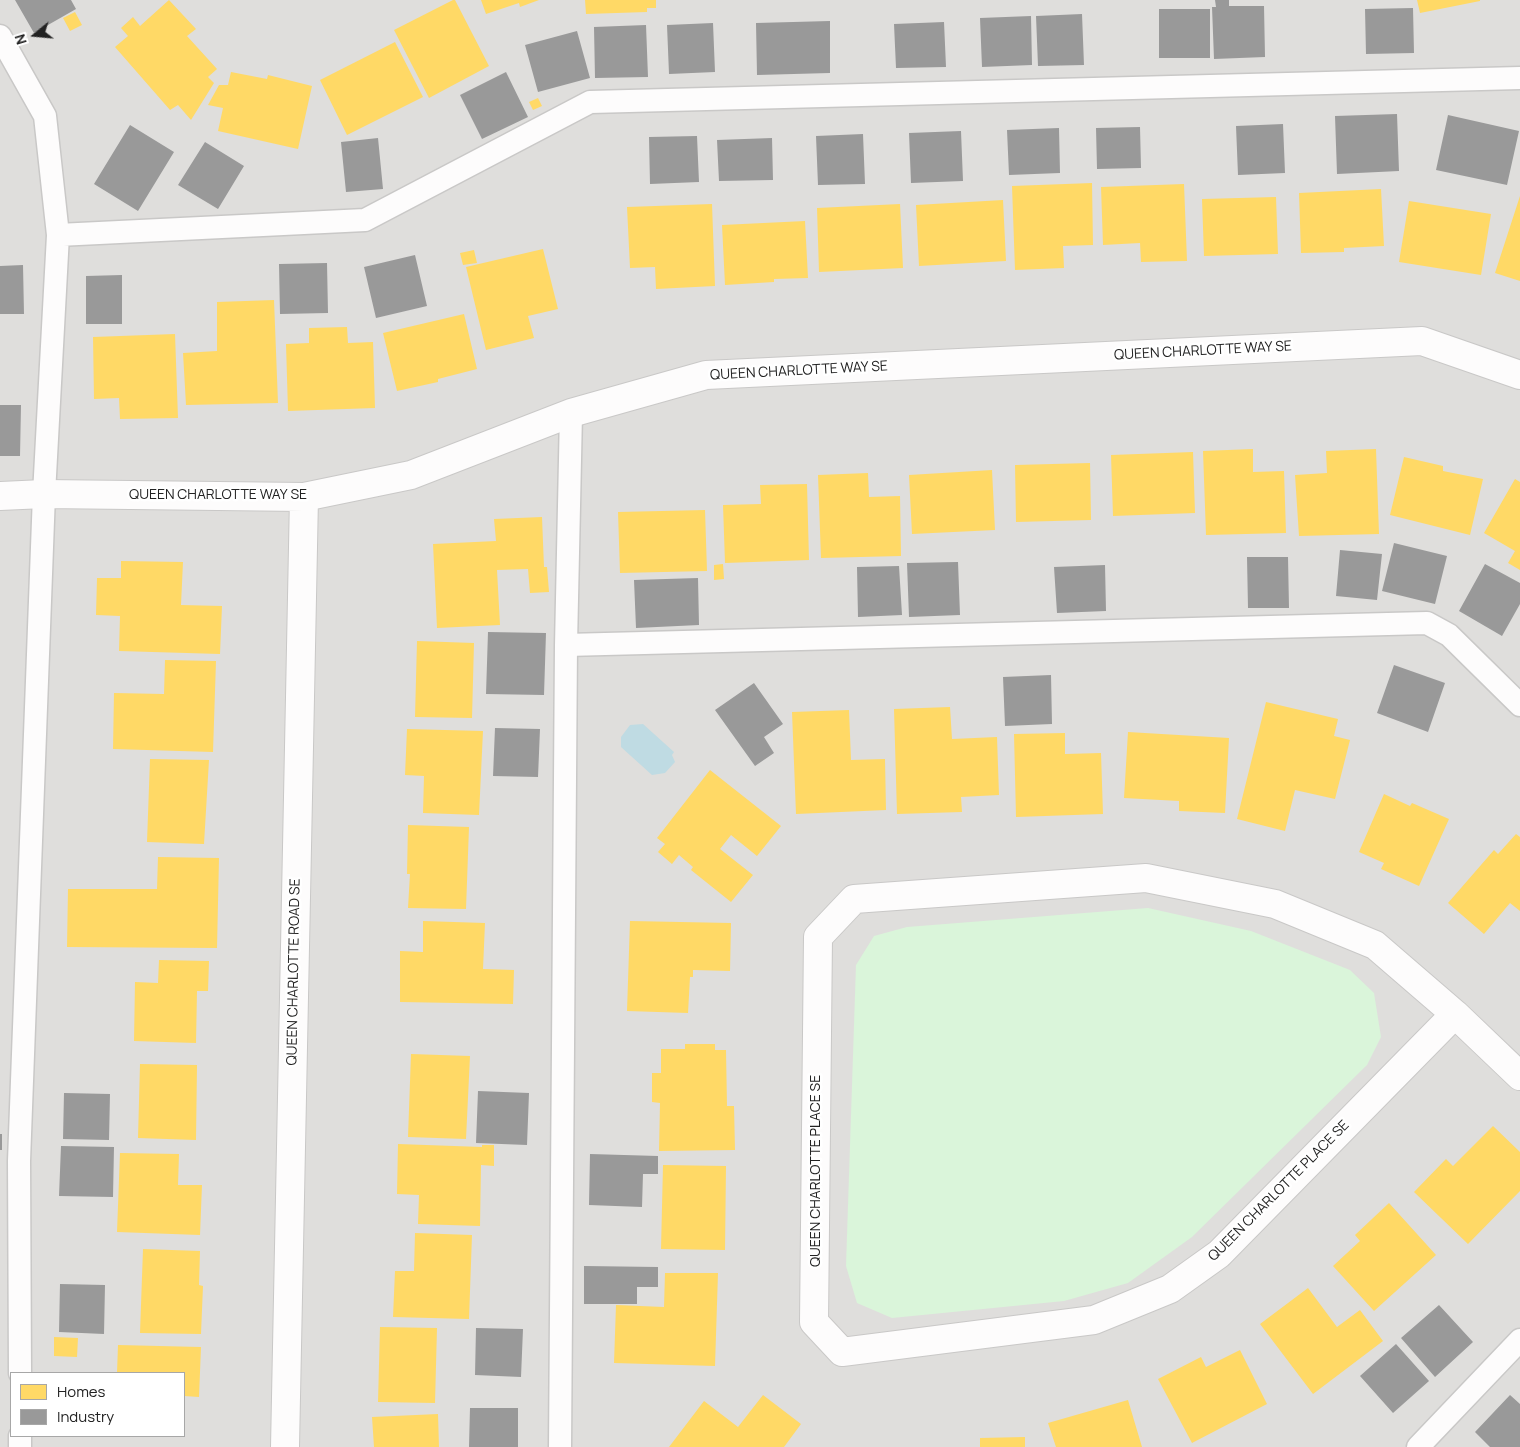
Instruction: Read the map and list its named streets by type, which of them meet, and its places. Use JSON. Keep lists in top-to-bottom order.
{
  "streets": {
    "street": ["QUEEN CHARLOTTE WAY SE", "QUEEN CHARLOTTE ROAD SE", "QUEEN CHARLOTTE PLACE SE"]
  },
  "crossings": [
    ["QUEEN CHARLOTTE WAY SE", "QUEEN CHARLOTTE ROAD SE"]
  ],
  "legend": ["Homes", "Industry"],
  "north": "left"
}
